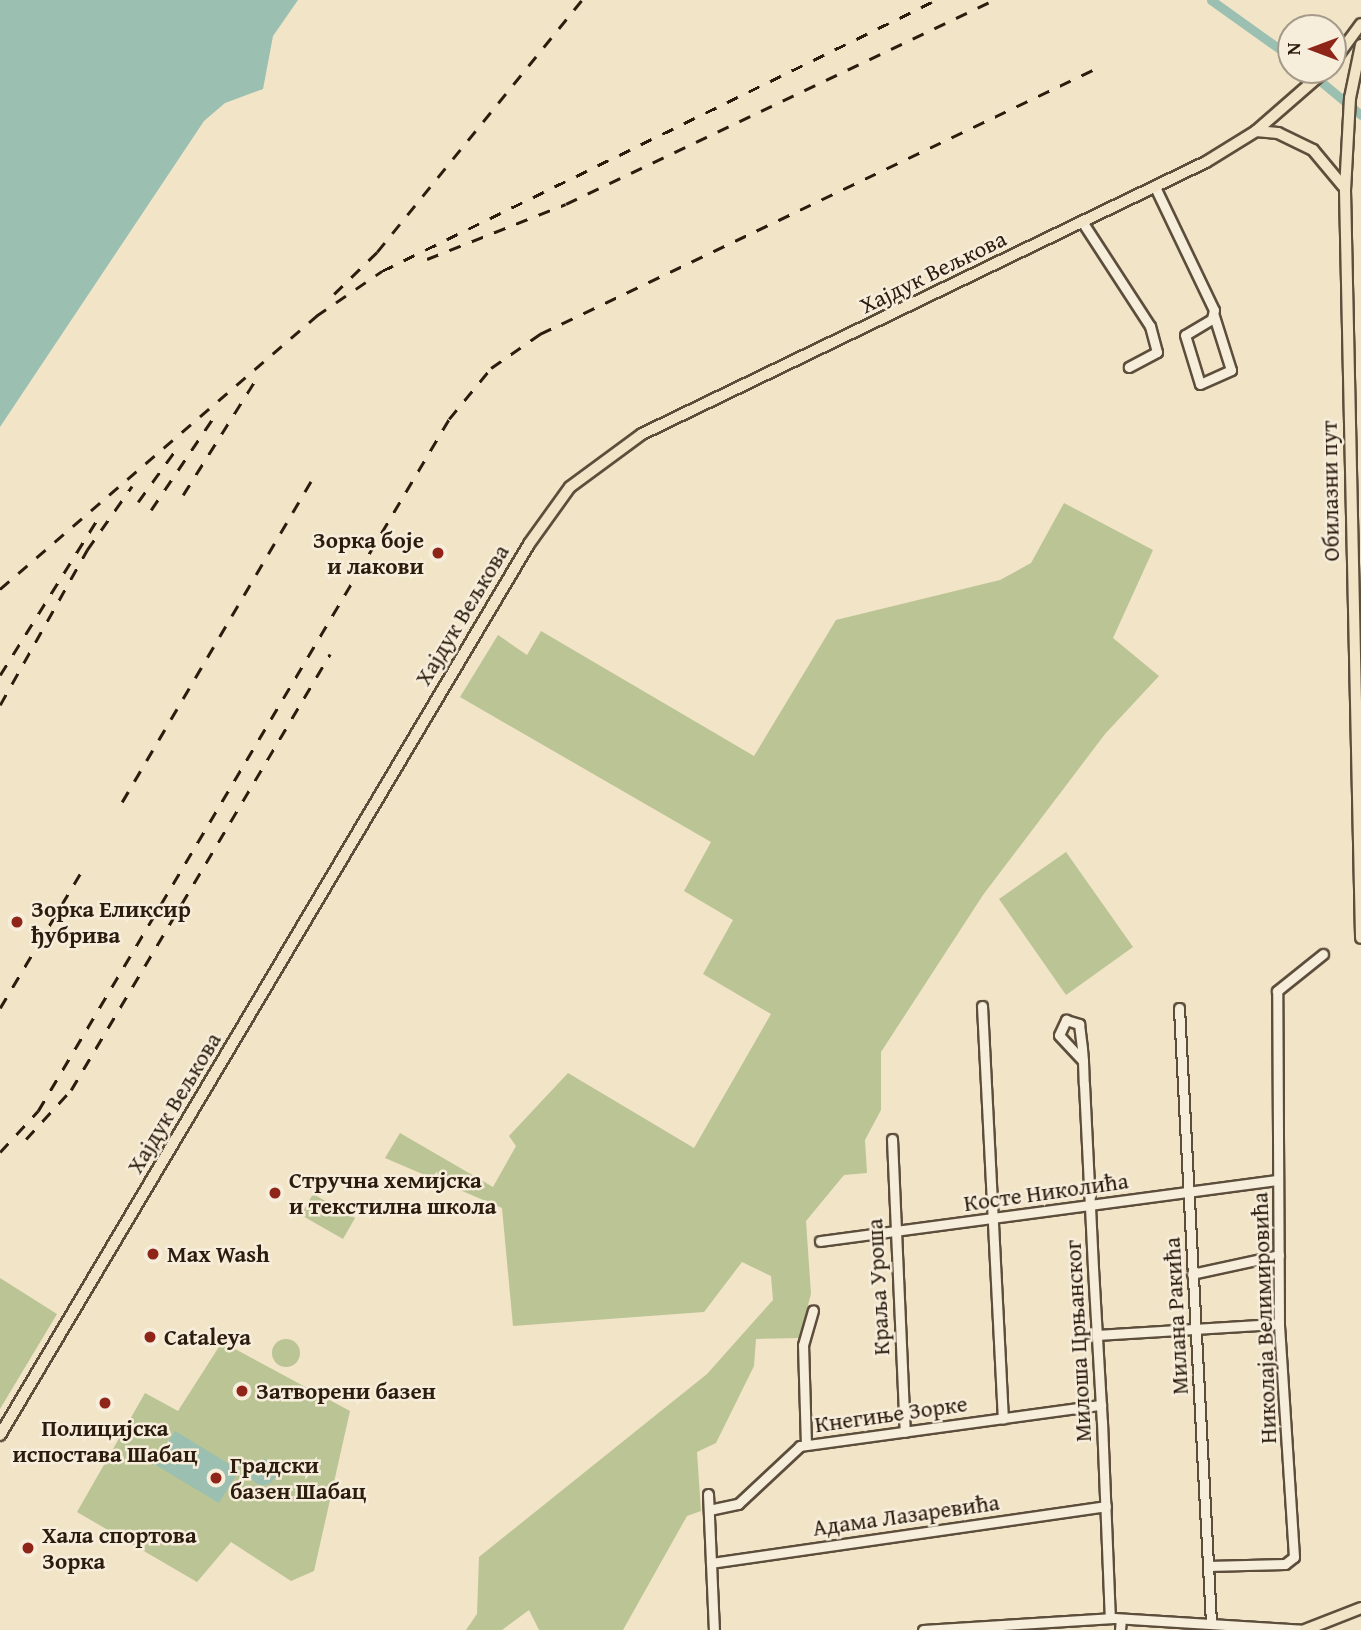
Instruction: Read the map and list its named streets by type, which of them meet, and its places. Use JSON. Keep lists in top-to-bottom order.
{
  "streets": {
    "main road": ["Хајдук Вељкова", "Обилазни пут"],
    "street": [
      "Косте Николића",
      "Краља Уроша",
      "Милана Ракића",
      "Николаја Велимировића",
      "Милоша Црњанског",
      "Кнегиње Зорке",
      "Адама Лазаревића"
    ]
  },
  "crossings": [
    ["Косте Николића", "Краља Уроша"],
    ["Косте Николића", "Милана Ракића"],
    ["Косте Николића", "Николаја Велимировића"],
    ["Косте Николића", "Милоша Црњанског"],
    ["Краља Уроша", "Кнегиње Зорке"],
    ["Милана Ракића", "Николаја Велимировића"],
    ["Милоша Црњанског", "Кнегиње Зорке"],
    ["Милоша Црњанског", "Адама Лазаревића"]
  ],
  "places": [
    "Зорка боје и лакови",
    "Зорка Еликсир ђубрива",
    "Стручна хемијска и текстилна школа",
    "Max Wash",
    "Cataleya",
    "Затворени базен",
    "Полицијска испостава Шабац",
    "Градски базен Шабац",
    "Хала спортова Зорка"
  ],
  "north": "left"
}
